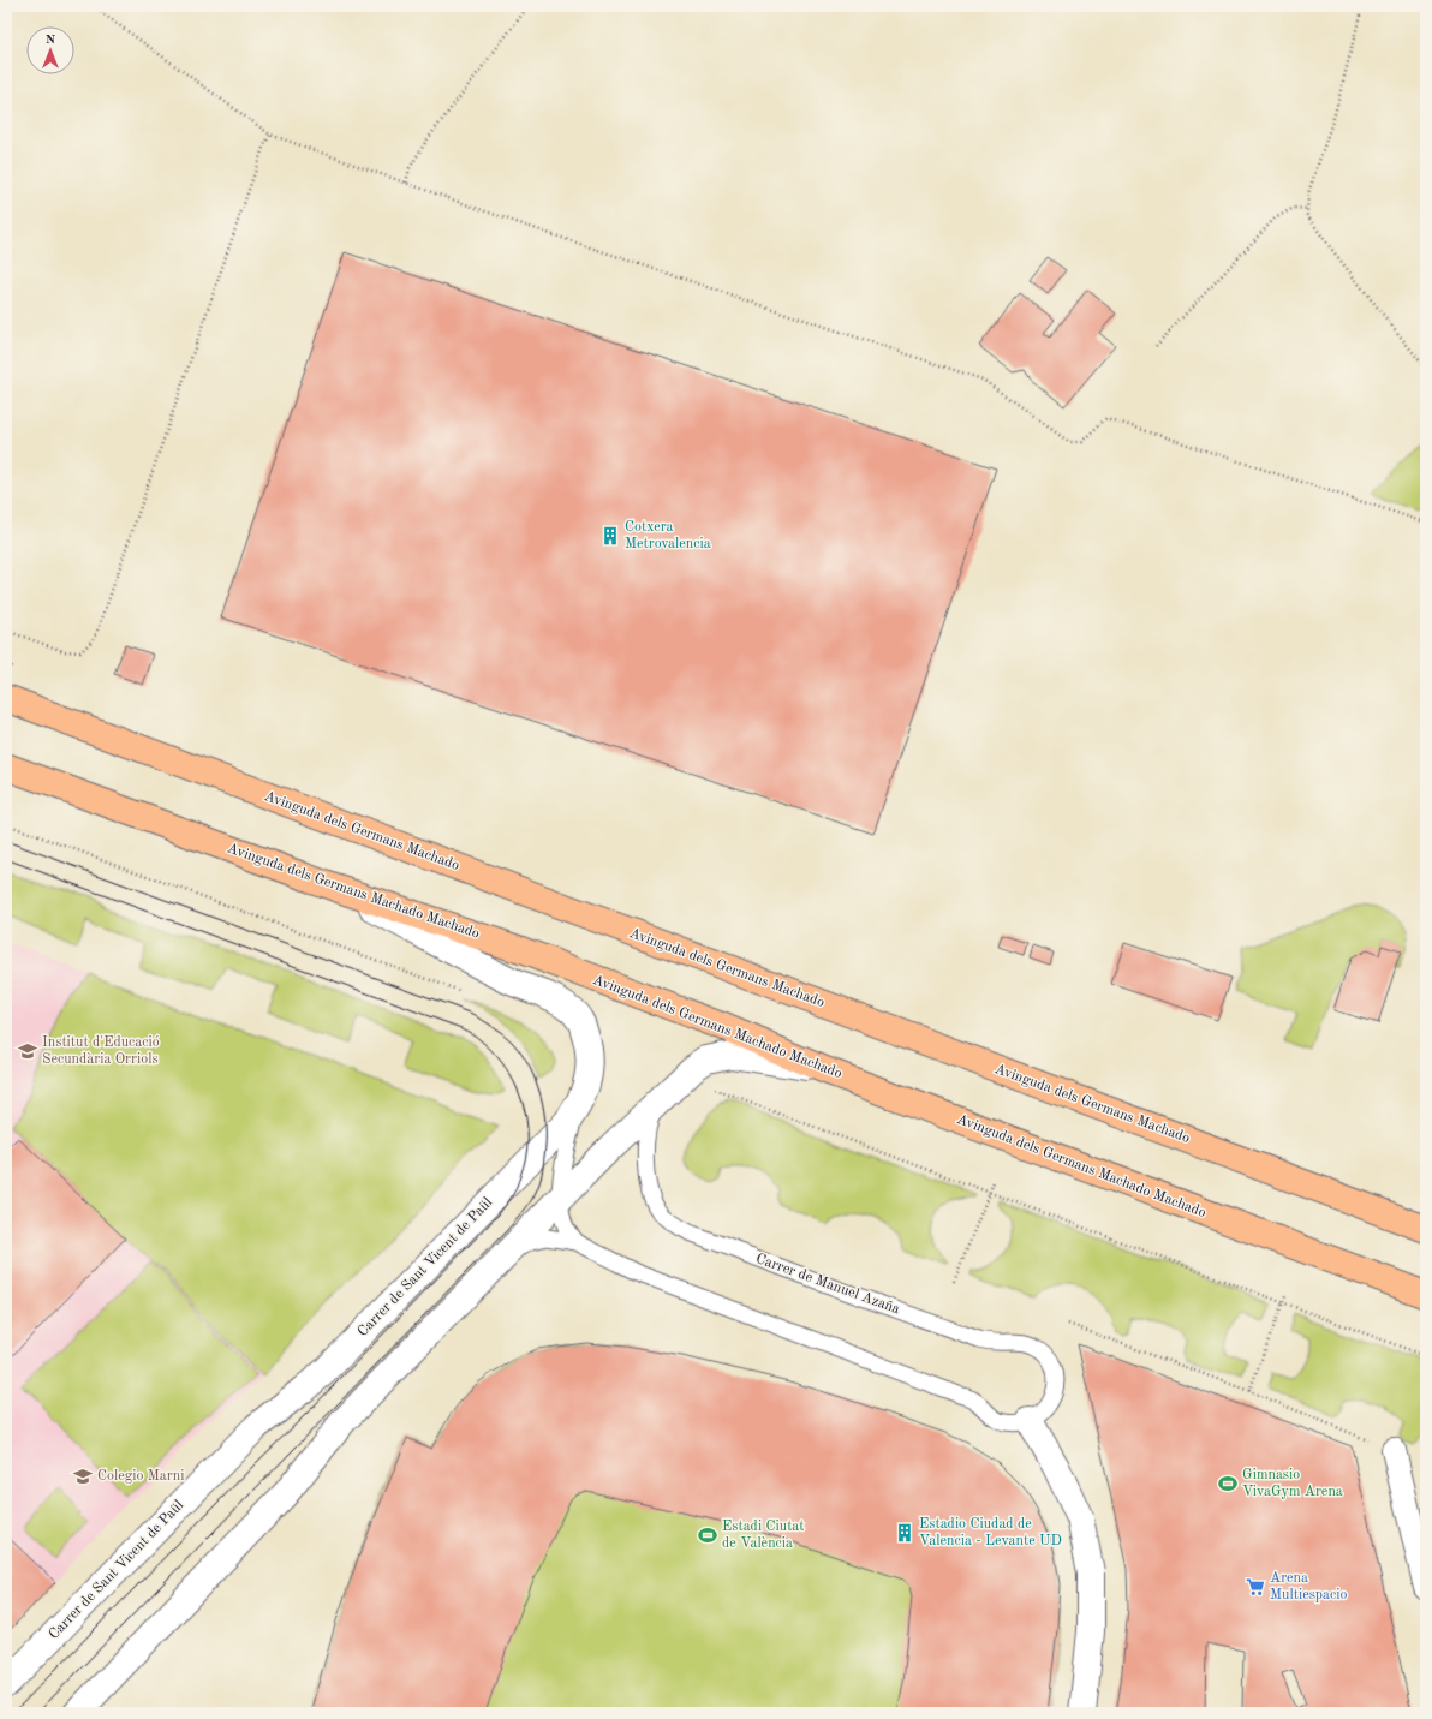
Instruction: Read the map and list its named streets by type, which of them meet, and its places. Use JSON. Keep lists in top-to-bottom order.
{
  "streets": {
    "main road": ["Avinguda dels Germans Machado", "Avinguda dels Germans Machado Machado"],
    "street": ["Carrer de Sant Vicent de Paül"],
    "lane": ["Carrer de Manuel Azaña"]
  },
  "crossings": [
    ["Avinguda dels Germans Machado Machado", "Carrer de Sant Vicent de Paül"]
  ],
  "places": {
    "building": ["Cotxera Metrovalencia", "Estadio Ciudad de Valencia - Levante UD"],
    "school or university": ["Institut d'Educació Secundària Orriols", "Colegio Marni"],
    "sports": ["Gimnasio VivaGym Arena", "Estadi Ciutat de València"],
    "supermarket": ["Arena Multiespacio"]
  },
  "north": "top"
}
